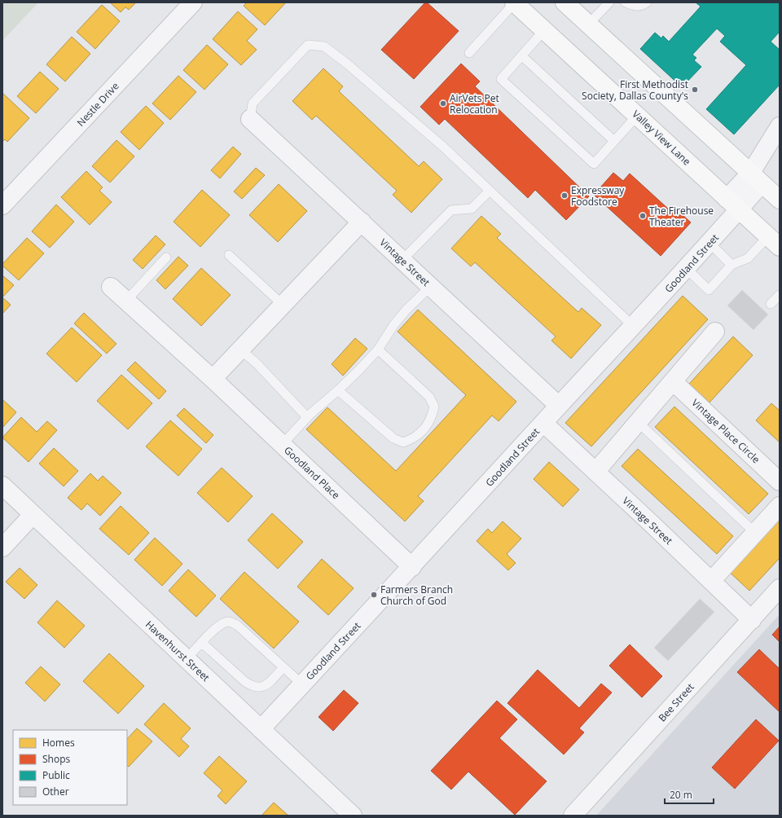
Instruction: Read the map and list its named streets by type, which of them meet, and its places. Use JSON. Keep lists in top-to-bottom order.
{
  "streets": {
    "main road": ["Valley View Lane"],
    "street": [
      "Nestle Drive",
      "Vintage Street",
      "Goodland Street",
      "Vintage Place Circle",
      "Goodland Place",
      "Havenhurst Street",
      "Bee Street"
    ]
  },
  "crossings": [
    ["Valley View Lane", "Goodland Street"],
    ["Vintage Street", "Goodland Street"],
    ["Vintage Street", "Bee Street"],
    ["Goodland Street", "Goodland Place"],
    ["Goodland Street", "Havenhurst Street"]
  ],
  "places": [
    "First Methodist Society, Dallas County's",
    "AirVets Pet Relocation",
    "Expressway Foodstore",
    "The Firehouse Theater",
    "Farmers Branch Church of God"
  ],
  "legend": [
    "Homes",
    "Shops",
    "Public",
    "Other"
  ],
  "scale_bar": "20 m"
}
